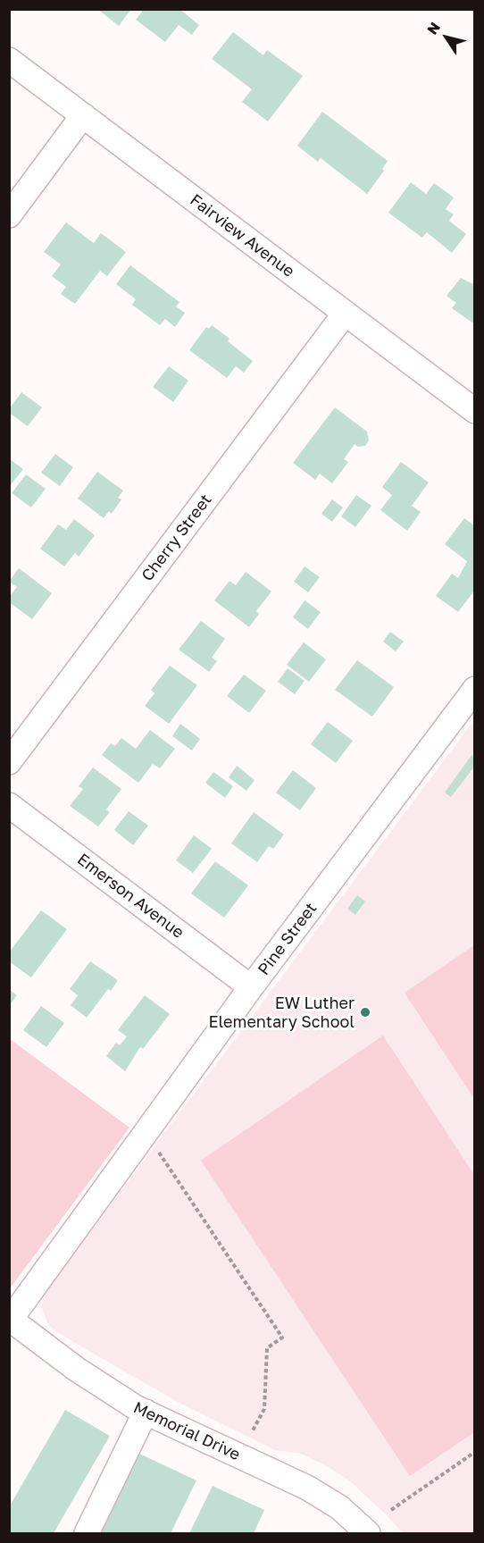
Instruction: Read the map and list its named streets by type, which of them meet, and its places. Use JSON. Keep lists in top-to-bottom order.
{
  "streets": {
    "street": [
      "Fairview Avenue",
      "Cherry Street",
      "Emerson Avenue",
      "Pine Street",
      "Memorial Drive"
    ]
  },
  "crossings": [
    ["Fairview Avenue", "Cherry Street"],
    ["Emerson Avenue", "Pine Street"],
    ["Pine Street", "Memorial Drive"]
  ],
  "places": ["EW Luther Elementary School"],
  "north": "top left"
}
